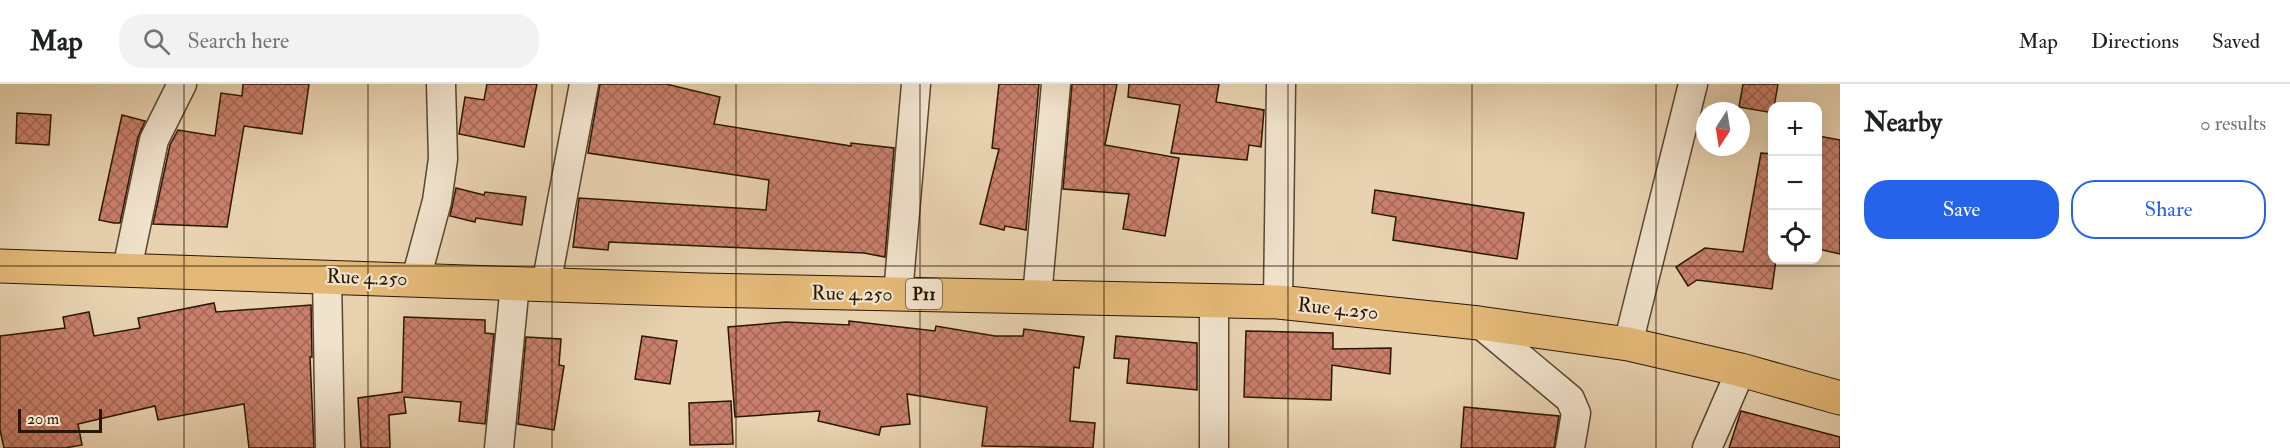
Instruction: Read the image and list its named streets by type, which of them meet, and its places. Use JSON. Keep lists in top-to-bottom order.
{
  "streets": {
    "main road": ["Rue 4.250", "P11"]
  },
  "scale_bar": "20 m",
  "north": "bottom",
  "page": {
    "header": "Map",
    "search": "Search here",
    "nav": ["Map", "Directions", "Saved"],
    "heading": ["Nearby", "0 results"],
    "map_buttons": ["+", "−"],
    "buttons": ["Save", "Share"],
    "scale": "20 m"
  }
}
